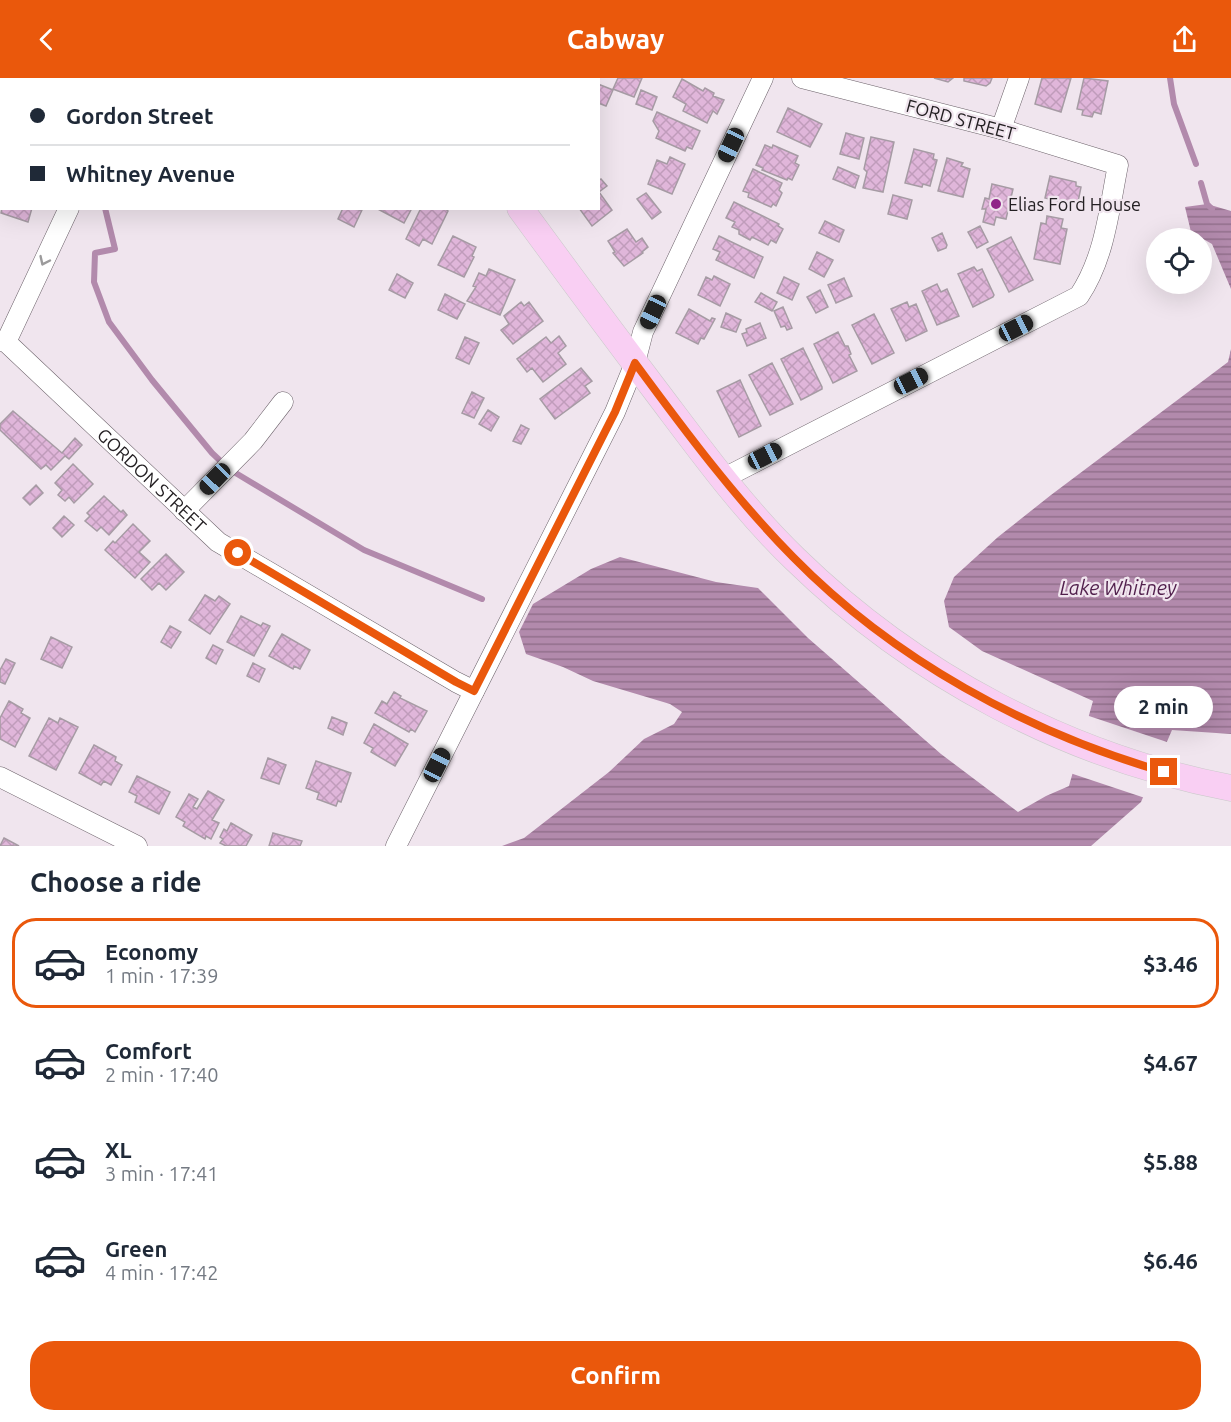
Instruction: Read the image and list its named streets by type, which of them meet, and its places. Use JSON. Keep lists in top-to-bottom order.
{
  "streets": {
    "street": ["FORD STREET", "GORDON STREET"]
  },
  "water": ["Lake Whitney"],
  "places": ["Elias Ford House"],
  "page": {
    "header": "Cabway",
    "banner": ["Gordon Street", "Whitney Avenue"],
    "bubble": "2 min",
    "heading": "Choose a ride",
    "list": [
      {
        "name": "Economy",
        "note": "1 min · 17:39",
        "value": "$3.46"
      },
      {
        "name": "Comfort",
        "note": "2 min · 17:40",
        "value": "$4.67"
      },
      {
        "name": "XL",
        "note": "3 min · 17:41",
        "value": "$5.88"
      },
      {
        "name": "Green",
        "note": "4 min · 17:42",
        "value": "$6.46"
      }
    ],
    "buttons": "Confirm"
  }
}
